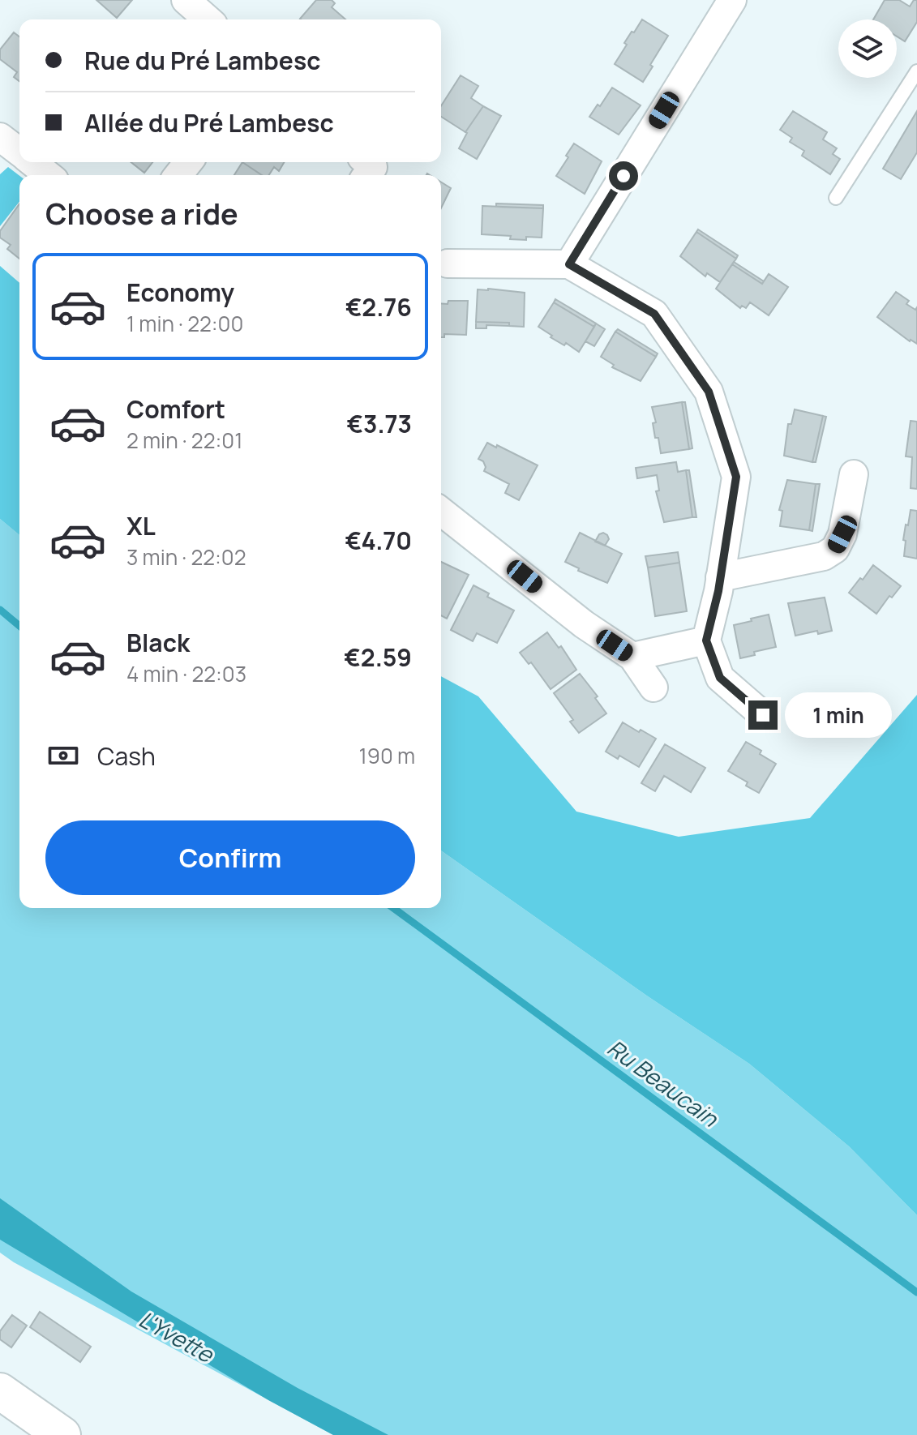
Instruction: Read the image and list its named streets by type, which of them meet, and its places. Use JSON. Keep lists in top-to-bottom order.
{
  "water": ["Ru Beaucain", "L'Yvette"],
  "page": {
    "banner": ["Rue du Pré Lambesc", "Allée du Pré Lambesc"],
    "heading": "Choose a ride",
    "list": [
      {
        "name": "Economy",
        "note": "1 min · 22:00",
        "value": "€2.76"
      },
      {
        "name": "Comfort",
        "note": "2 min · 22:01",
        "value": "€3.73"
      },
      {
        "name": "XL",
        "note": "3 min · 22:02",
        "value": "€4.70"
      },
      {
        "name": "Black",
        "note": "4 min · 22:03",
        "value": "€2.59"
      }
    ],
    "bubble": "1 min",
    "pay": ["Cash", "190 m"],
    "buttons": "Confirm"
  }
}
